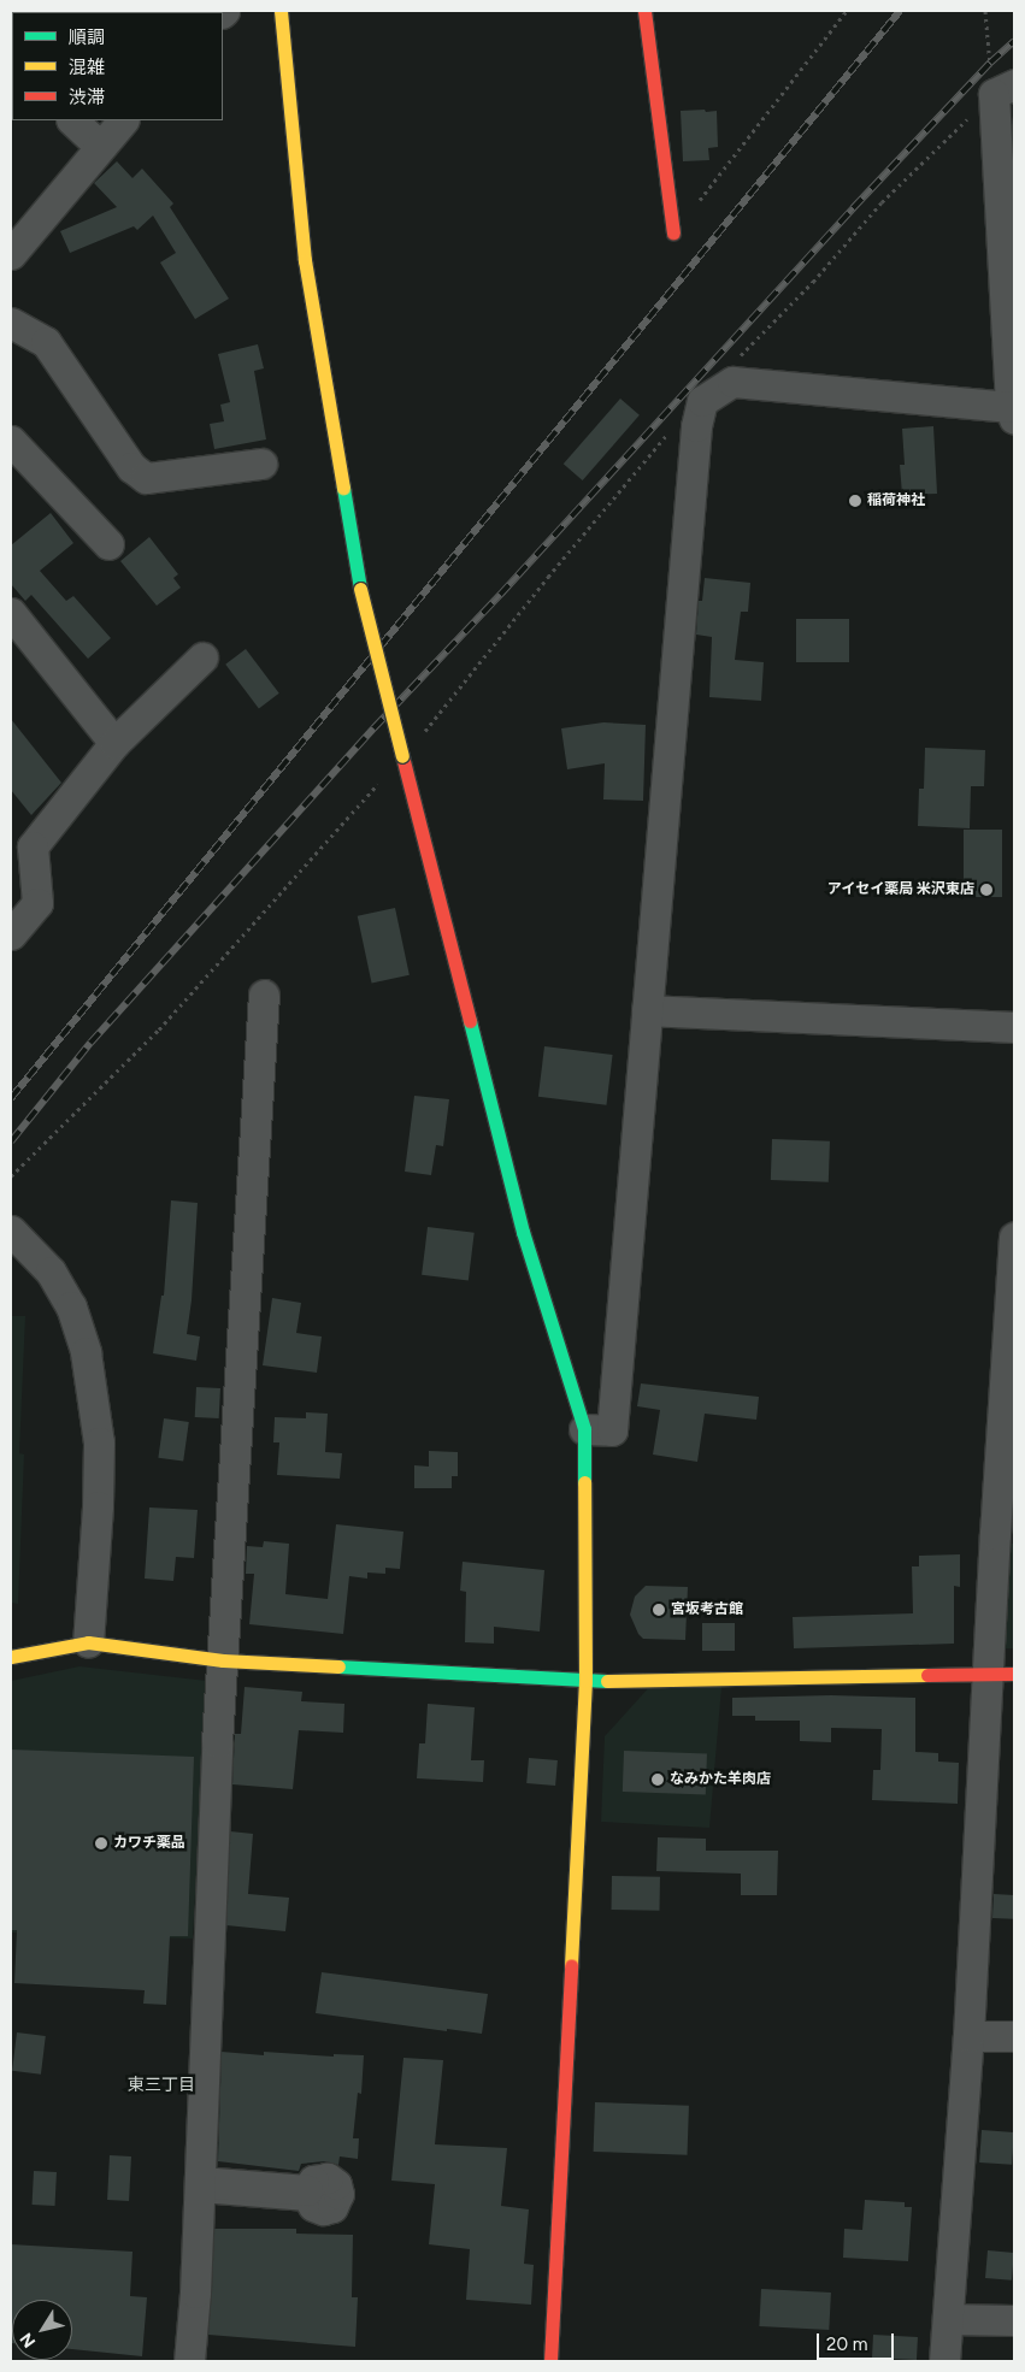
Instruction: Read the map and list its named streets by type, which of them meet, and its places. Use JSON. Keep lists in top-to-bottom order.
{
  "districts": ["東三丁目"],
  "places": [
    "稲荷神社",
    "アイセイ薬局 米沢東店",
    "宮坂考古館",
    "なみかた羊肉店",
    "カワチ薬品"
  ],
  "legend": ["順調", "混雑", "渋滞"],
  "scale_bar": "20 m",
  "north": "bottom left"
}
